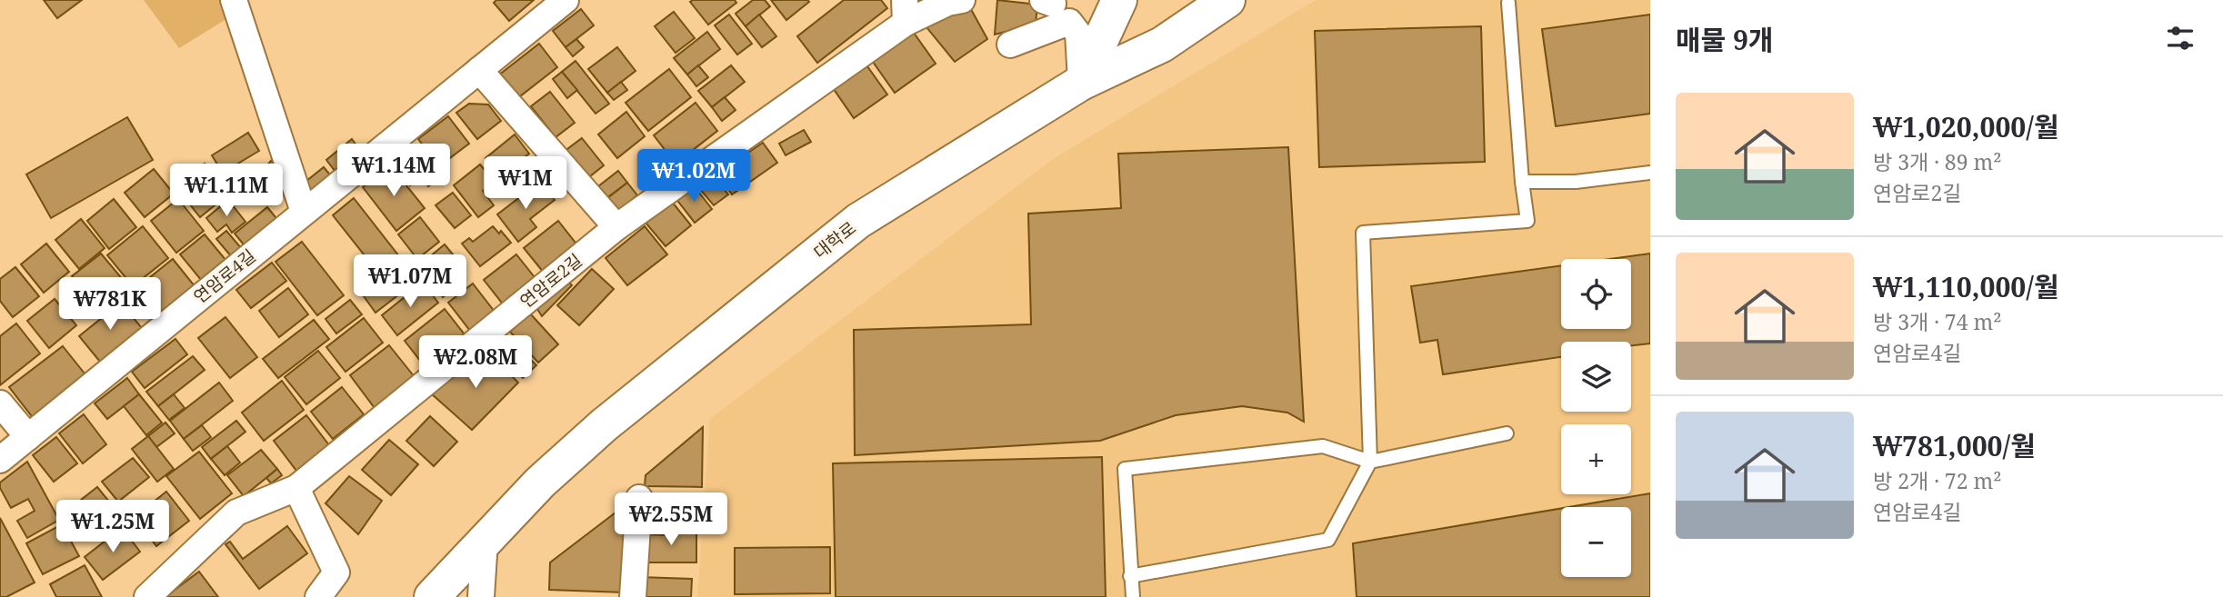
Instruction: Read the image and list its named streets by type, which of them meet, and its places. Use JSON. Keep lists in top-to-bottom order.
{
  "streets": {
    "main road": ["대학로"],
    "street": ["연암로4길", "연암로2길"]
  },
  "page": {
    "heading": "매물 9개",
    "list": [
      {
        "name": "₩1,020,000/월",
        "note": "방 3개 · 89 m² · 연암로2길"
      },
      {
        "name": "₩1,110,000/월",
        "note": "방 3개 · 74 m² · 연암로4길"
      },
      {
        "name": "₩781,000/월",
        "note": "방 2개 · 72 m² · 연암로4길"
      }
    ],
    "price": [
      "₩1.14M",
      "₩1.02M",
      "₩1M",
      "₩1.11M",
      "₩1.07M",
      "₩781K",
      "₩2.08M",
      "₩2.55M",
      "₩1.25M"
    ],
    "map_buttons": ["+", "−"]
  }
}
